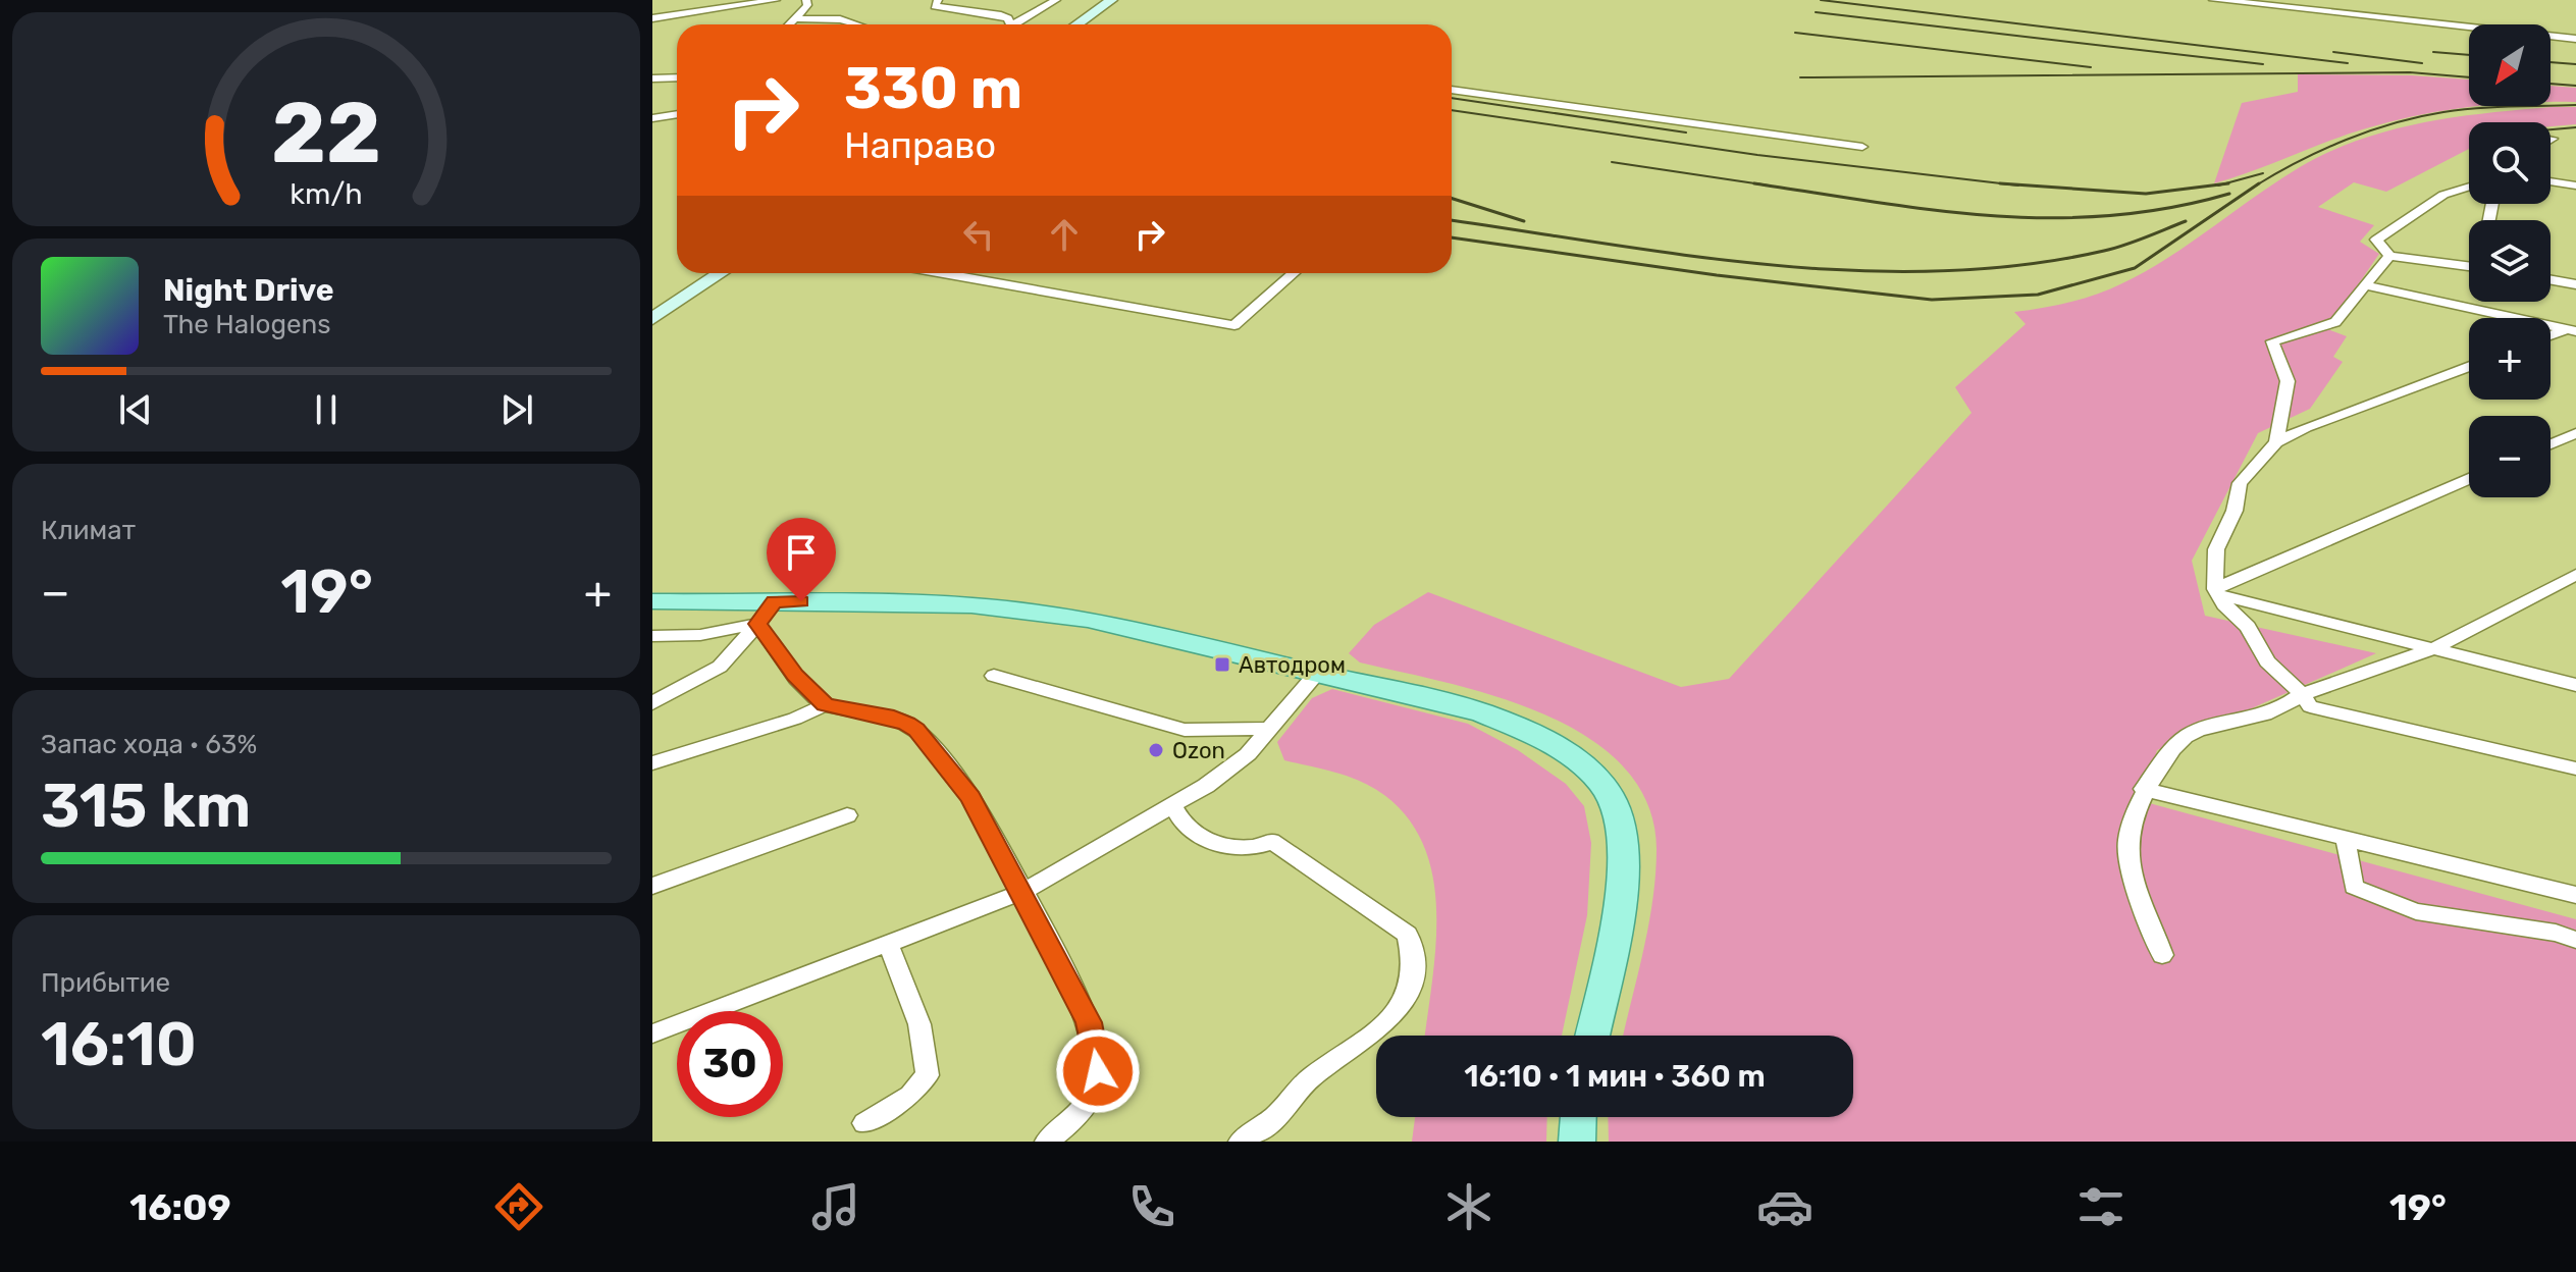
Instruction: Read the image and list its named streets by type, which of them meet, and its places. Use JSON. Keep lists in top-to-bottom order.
{
  "places": {
    "transit": ["Автодром"],
    "other": ["Ozon"]
  },
  "north": "bottom left",
  "page": {
    "map_buttons": ["+", "−"],
    "turn": ["330 m", "Направо"],
    "song": ["Night Drive", "The Halogens"],
    "tile": [
      "Климат",
      ["Запас хода · 63%", "315 km"],
      ["Прибытие", "16:10"]
    ],
    "heat": ["−", "19°", "+"],
    "limit": "30",
    "trip": "16:10 · 1 мин · 360 m",
    "tabs": ["16:09", "19°"],
    "gauge": ["22", "km/h"]
  }
}
